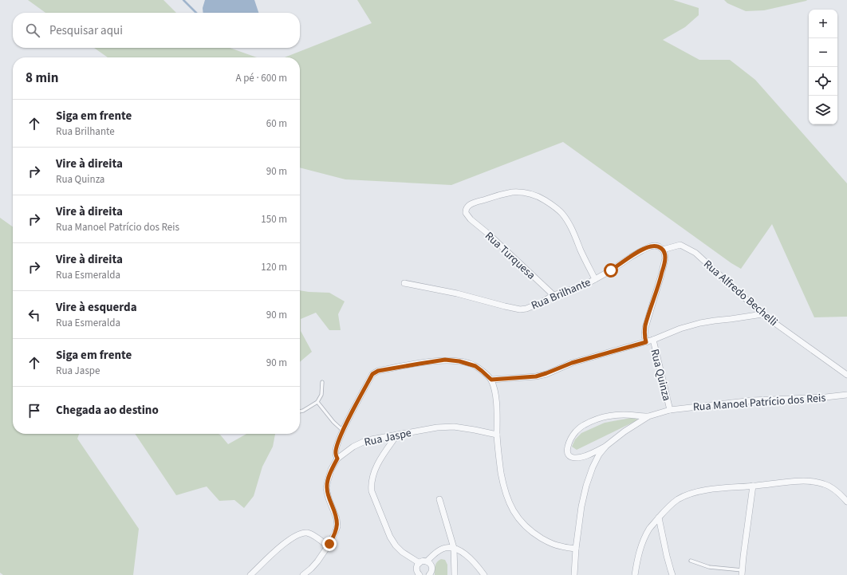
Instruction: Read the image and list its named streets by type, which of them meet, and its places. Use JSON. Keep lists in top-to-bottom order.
{
  "streets": {
    "street": [
      "Rua Turquesa",
      "Rua Alfredo Bechelli",
      "Rua Brilhante",
      "Rua Quinza",
      "Rua Manoel Patrício dos Reis",
      "Rua Jaspe"
    ]
  },
  "crossings": [
    ["Rua Turquesa", "Rua Brilhante"],
    ["Rua Alfredo Bechelli", "Rua Brilhante"],
    ["Rua Alfredo Bechelli", "Rua Quinza"],
    ["Rua Brilhante", "Rua Quinza"],
    ["Rua Quinza", "Rua Manoel Patrício dos Reis"]
  ],
  "page": {
    "map_buttons": ["+", "−"],
    "search": "Pesquisar aqui",
    "heading": ["8 min", "A pé · 600 m"],
    "list": [
      ["Siga em frente", "Rua Brilhante", "60 m"],
      ["Vire à direita", "Rua Quinza", "90 m"],
      ["Vire à direita", "Rua Manoel Patrício dos Reis", "150 m"],
      ["Vire à direita", "Rua Esmeralda", "120 m"],
      ["Vire à esquerda", "Rua Esmeralda", "90 m"],
      ["Siga em frente", "Rua Jaspe", "90 m"],
      "Chegada ao destino"
    ]
  }
}
